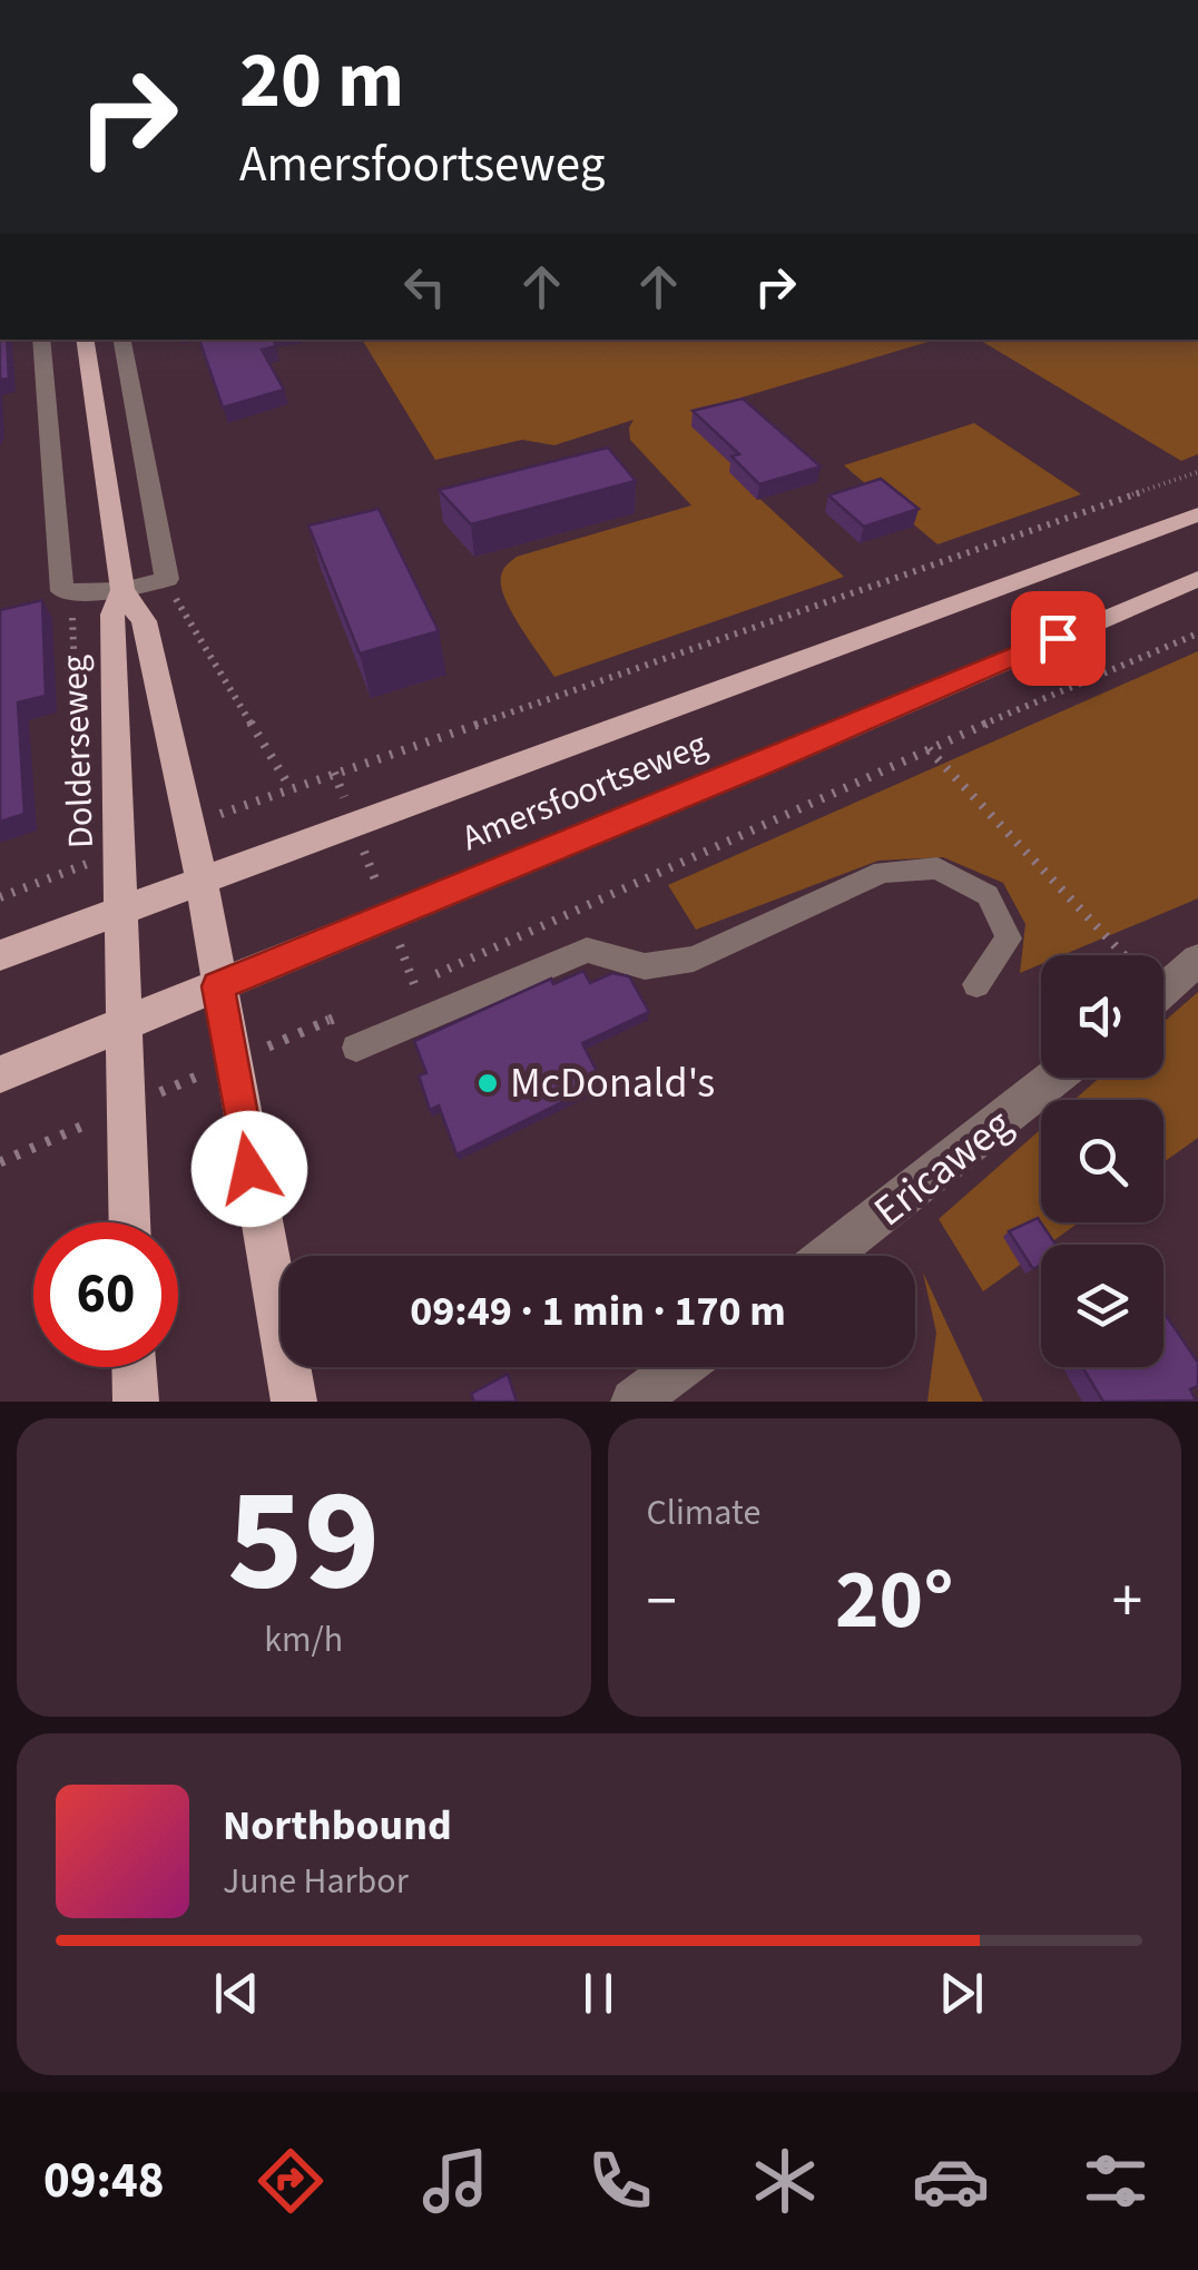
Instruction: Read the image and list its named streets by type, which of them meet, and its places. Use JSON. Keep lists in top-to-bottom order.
{
  "streets": {
    "main road": ["Dolderseweg", "Amersfoortseweg"],
    "street": ["Ericaweg"]
  },
  "crossings": [
    ["Dolderseweg", "Amersfoortseweg"]
  ],
  "places": ["McDonald's"],
  "page": {
    "turn": ["20 m", "Amersfoortseweg"],
    "limit": "60",
    "trip": "09:49 · 1 min · 170 m",
    "tile": [
      ["59", "km/h"],
      "Climate"
    ],
    "heat": ["−", "20°", "+"],
    "song": ["Northbound", "June Harbor"],
    "tabs": "09:48"
  }
}
